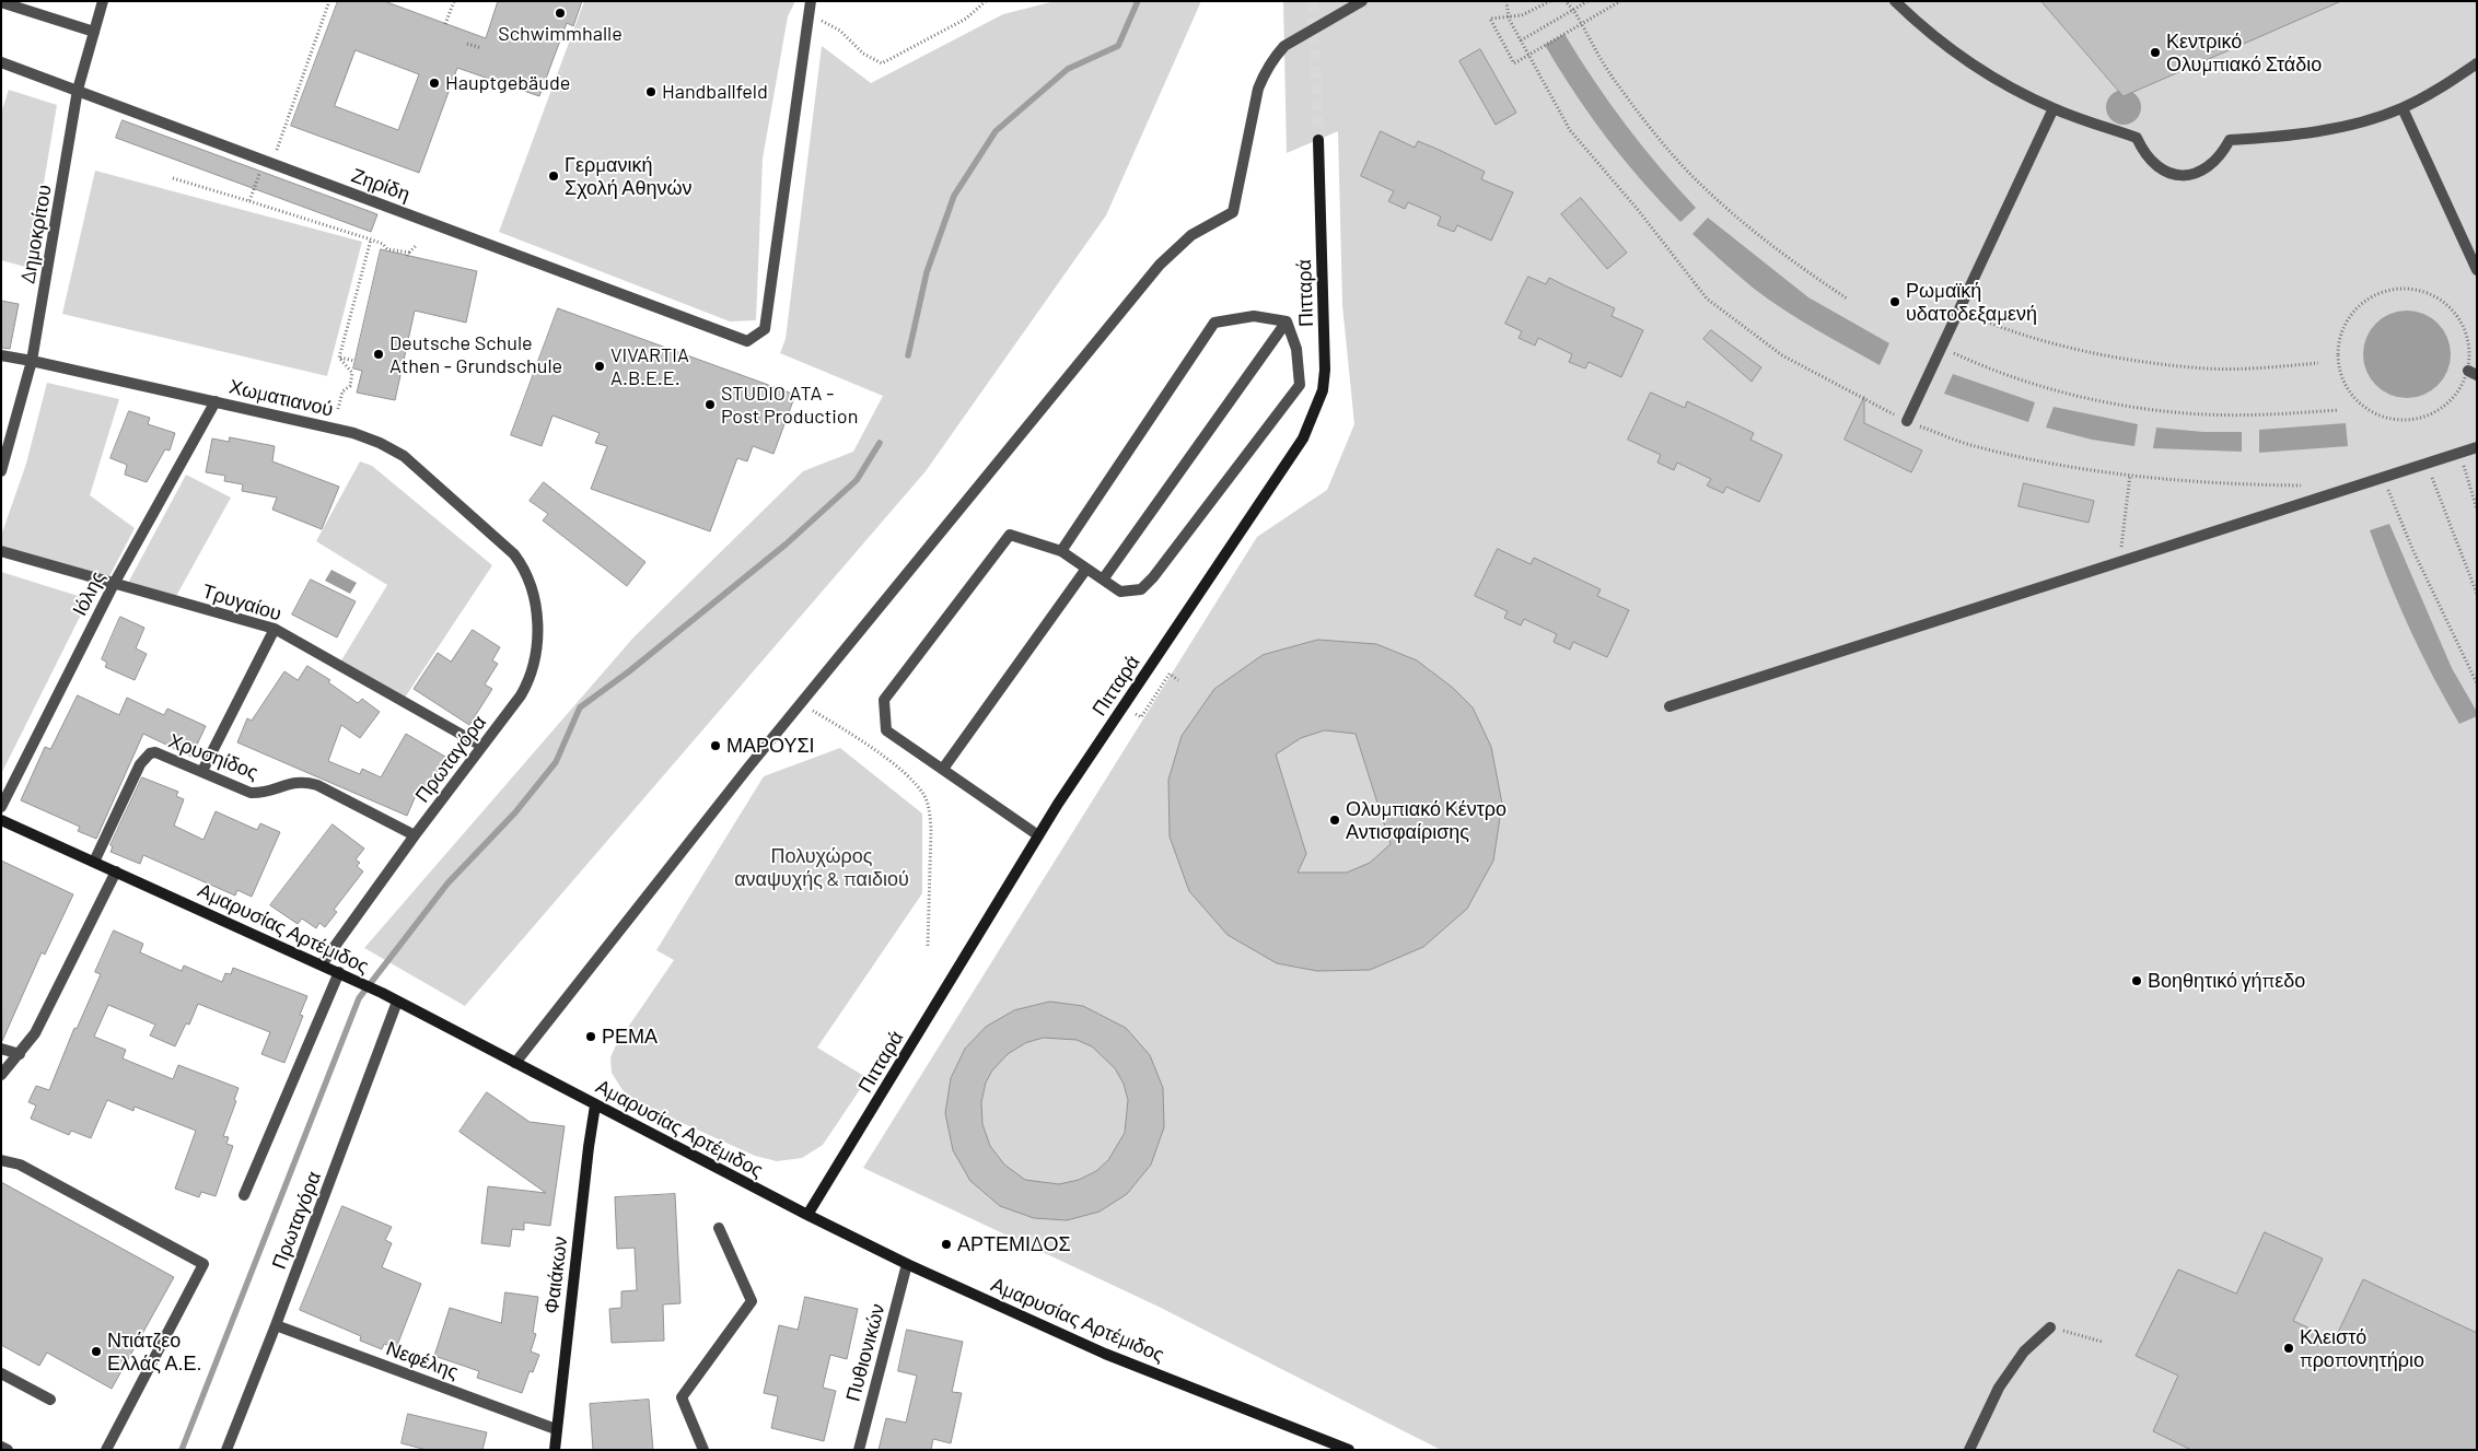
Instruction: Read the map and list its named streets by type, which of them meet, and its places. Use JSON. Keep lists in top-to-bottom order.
{
  "streets": {
    "street": [
      "Ζηρίδη",
      "Δημοκρίτου",
      "Πιτταρά",
      "Χωματιανού",
      "Ιόλης",
      "Τρυγαίου",
      "Χρυσηίδος",
      "Πρωταγόρα",
      "Αμαρυσίας Αρτέμιδος",
      "Φαιάκων",
      "Πυθιονικών",
      "Νεφέλης"
    ]
  },
  "crossings": [
    ["Ζηρίδη", "Δημοκρίτου"],
    ["Δημοκρίτου", "Χωματιανού"],
    ["Πιτταρά", "Αμαρυσίας Αρτέμιδος"],
    ["Χωματιανού", "Ιόλης"],
    ["Χωματιανού", "Πρωταγόρα"],
    ["Ιόλης", "Τρυγαίου"],
    ["Τρυγαίου", "Πρωταγόρα"],
    ["Χρυσηίδος", "Πρωταγόρα"],
    ["Χρυσηίδος", "Αμαρυσίας Αρτέμιδος"],
    ["Πρωταγόρα", "Αμαρυσίας Αρτέμιδος"],
    ["Πρωταγόρα", "Νεφέλης"],
    ["Αμαρυσίας Αρτέμιδος", "Φαιάκων"],
    ["Αμαρυσίας Αρτέμιδος", "Πυθιονικών"],
    ["Φαιάκων", "Νεφέλης"]
  ],
  "parks": ["Πολυχώρος αναψυχής & παιδιού"],
  "places": [
    "Schwimmhalle",
    "Κεντρικό Ολυμπιακό Στάδιο",
    "Hauptgebäude",
    "Handballfeld",
    "Γερμανική Σχολή Αθηνών",
    "Ρωμαϊκή υδατοδεξαμενή",
    "Deutsche Schule Athen - Grundschule",
    "VIVARTIA A.B.E.E.",
    "STUDIO ATA - Post Production",
    "ΜΑΡΟΥΣΙ",
    "Ολυμπιακό Κέντρο Αντισφαίρισης",
    "Βοηθητικό γήπεδο",
    "ΡΕΜΑ",
    "ΑΡΤΕΜΙΔΟΣ",
    "Κλειστό προπονητήριο",
    "Ντιάτζεο Ελλάς Α.Ε."
  ]
}
